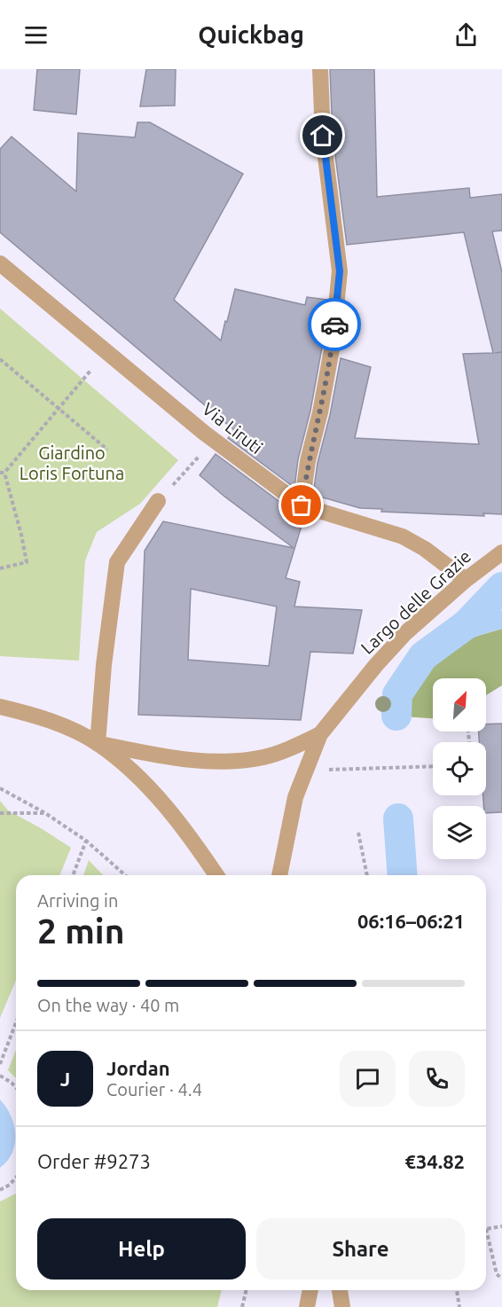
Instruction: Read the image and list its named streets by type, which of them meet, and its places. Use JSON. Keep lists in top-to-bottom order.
{
  "streets": {
    "street": ["Via Liruti", "Largo delle Grazie"]
  },
  "crossings": [
    ["Via Liruti", "Largo delle Grazie"]
  ],
  "parks": ["Giardino Loris Fortuna"],
  "north": "top right",
  "page": {
    "header": "Quickbag",
    "heading": ["2 min", "Arriving in", "06:16–06:21"],
    "panel": [
      "Jordan",
      "Courier · 4.4",
      "Order #9273",
      "€34.82"
    ],
    "bar": "On the way · 40 m",
    "round": "J",
    "buttons": ["Help", "Share"]
  }
}
